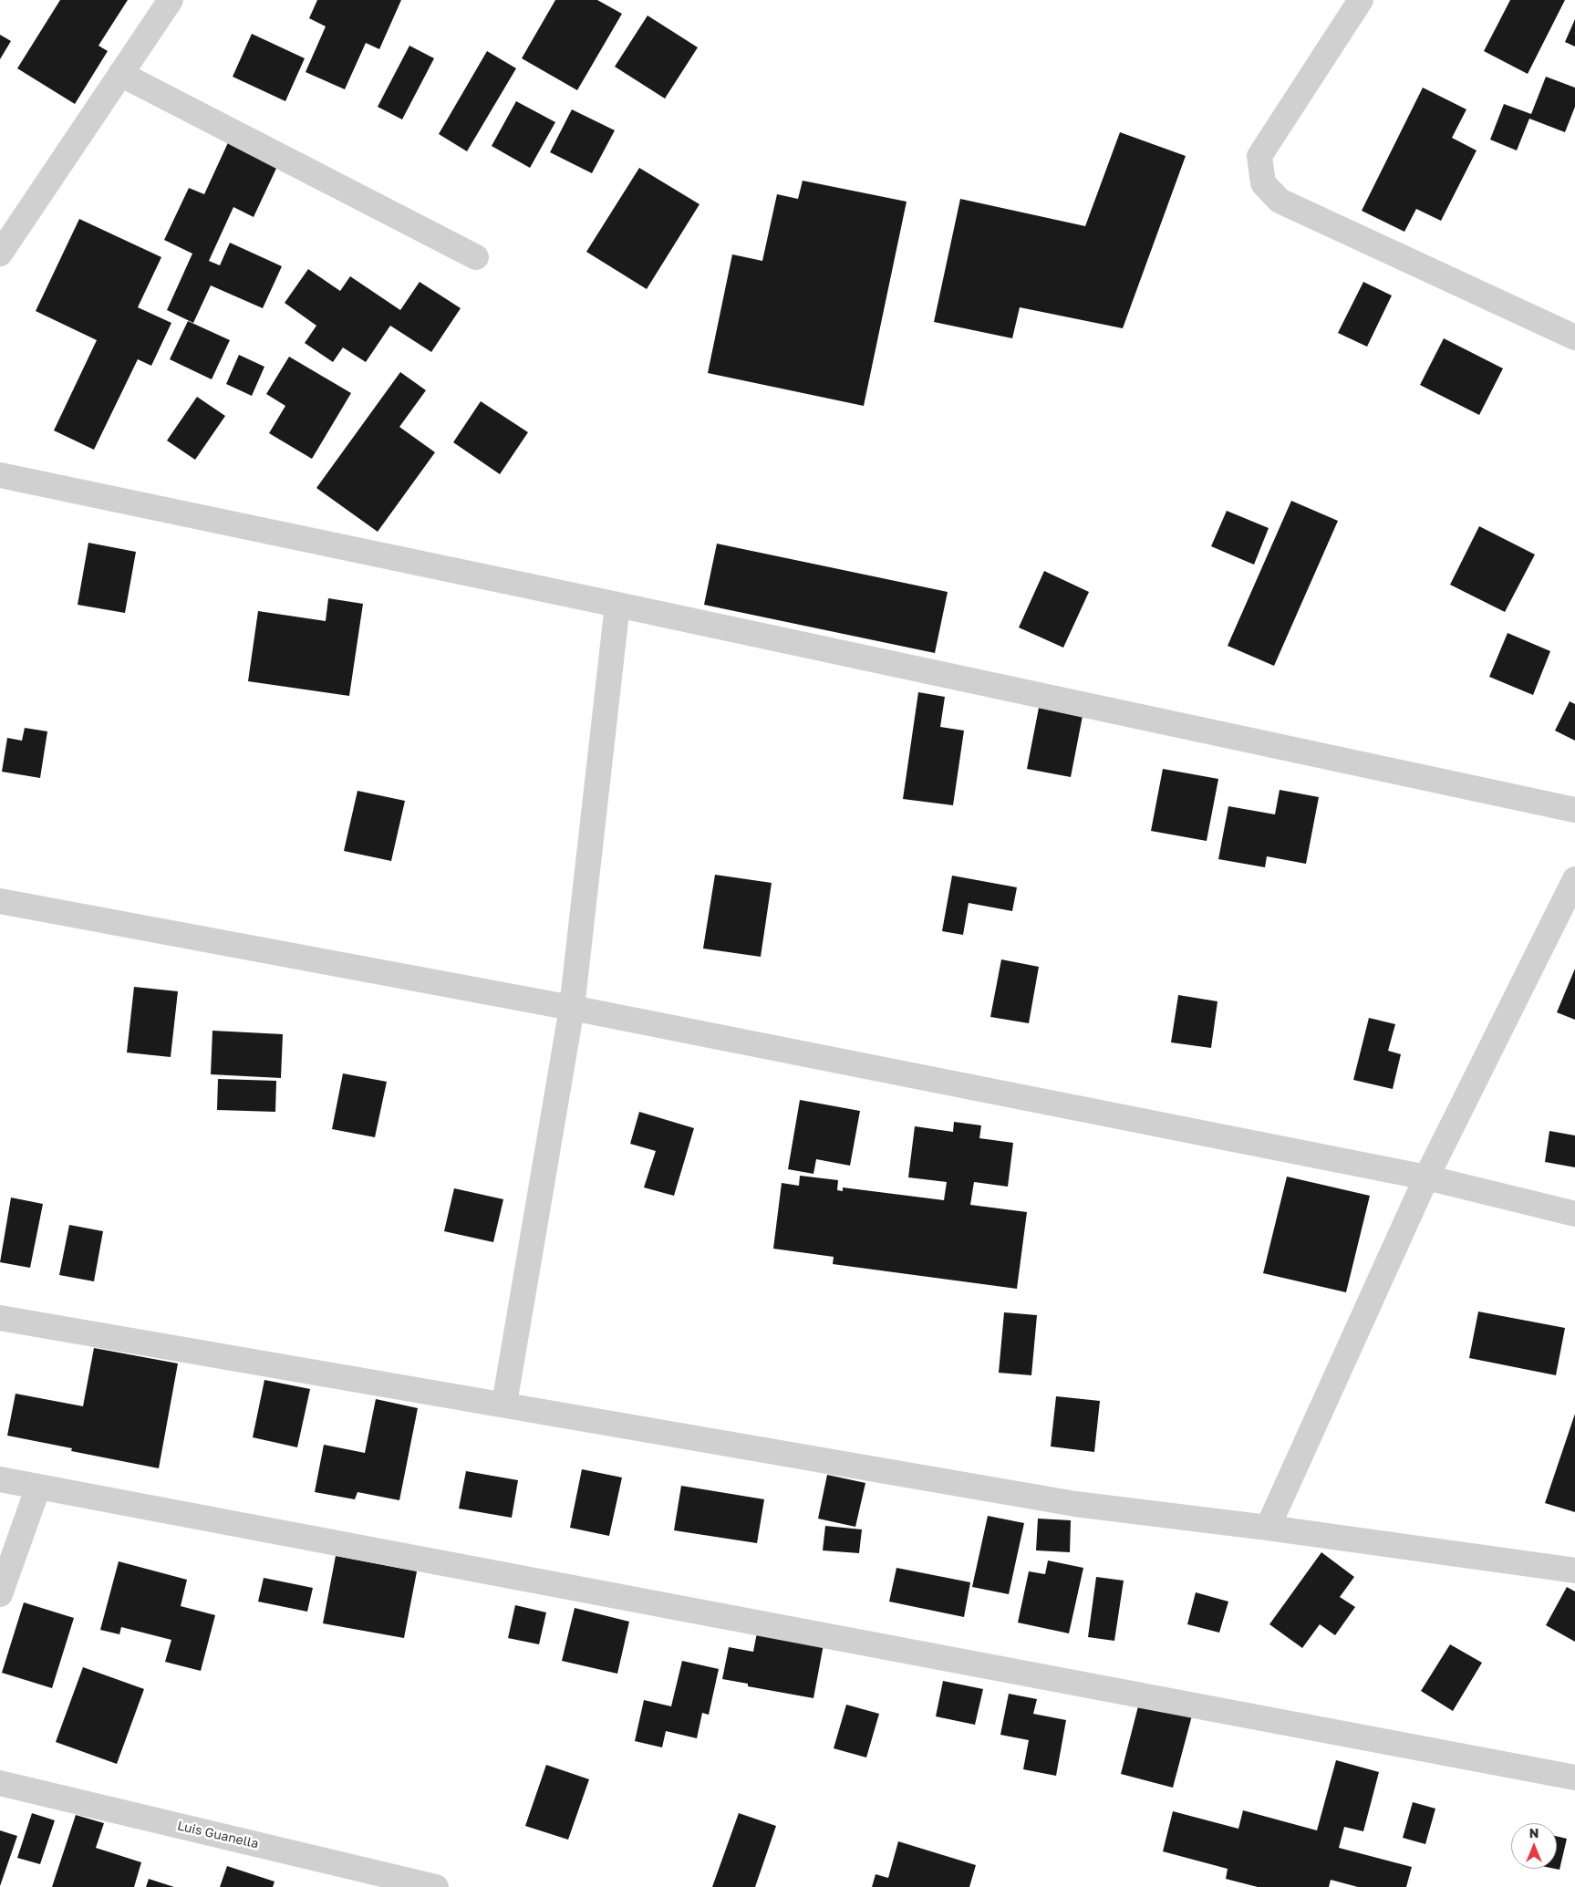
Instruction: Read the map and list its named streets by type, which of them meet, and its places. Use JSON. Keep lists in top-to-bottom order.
{
  "streets": {
    "street": ["Luis Guanella"]
  },
  "north": "top"
}
